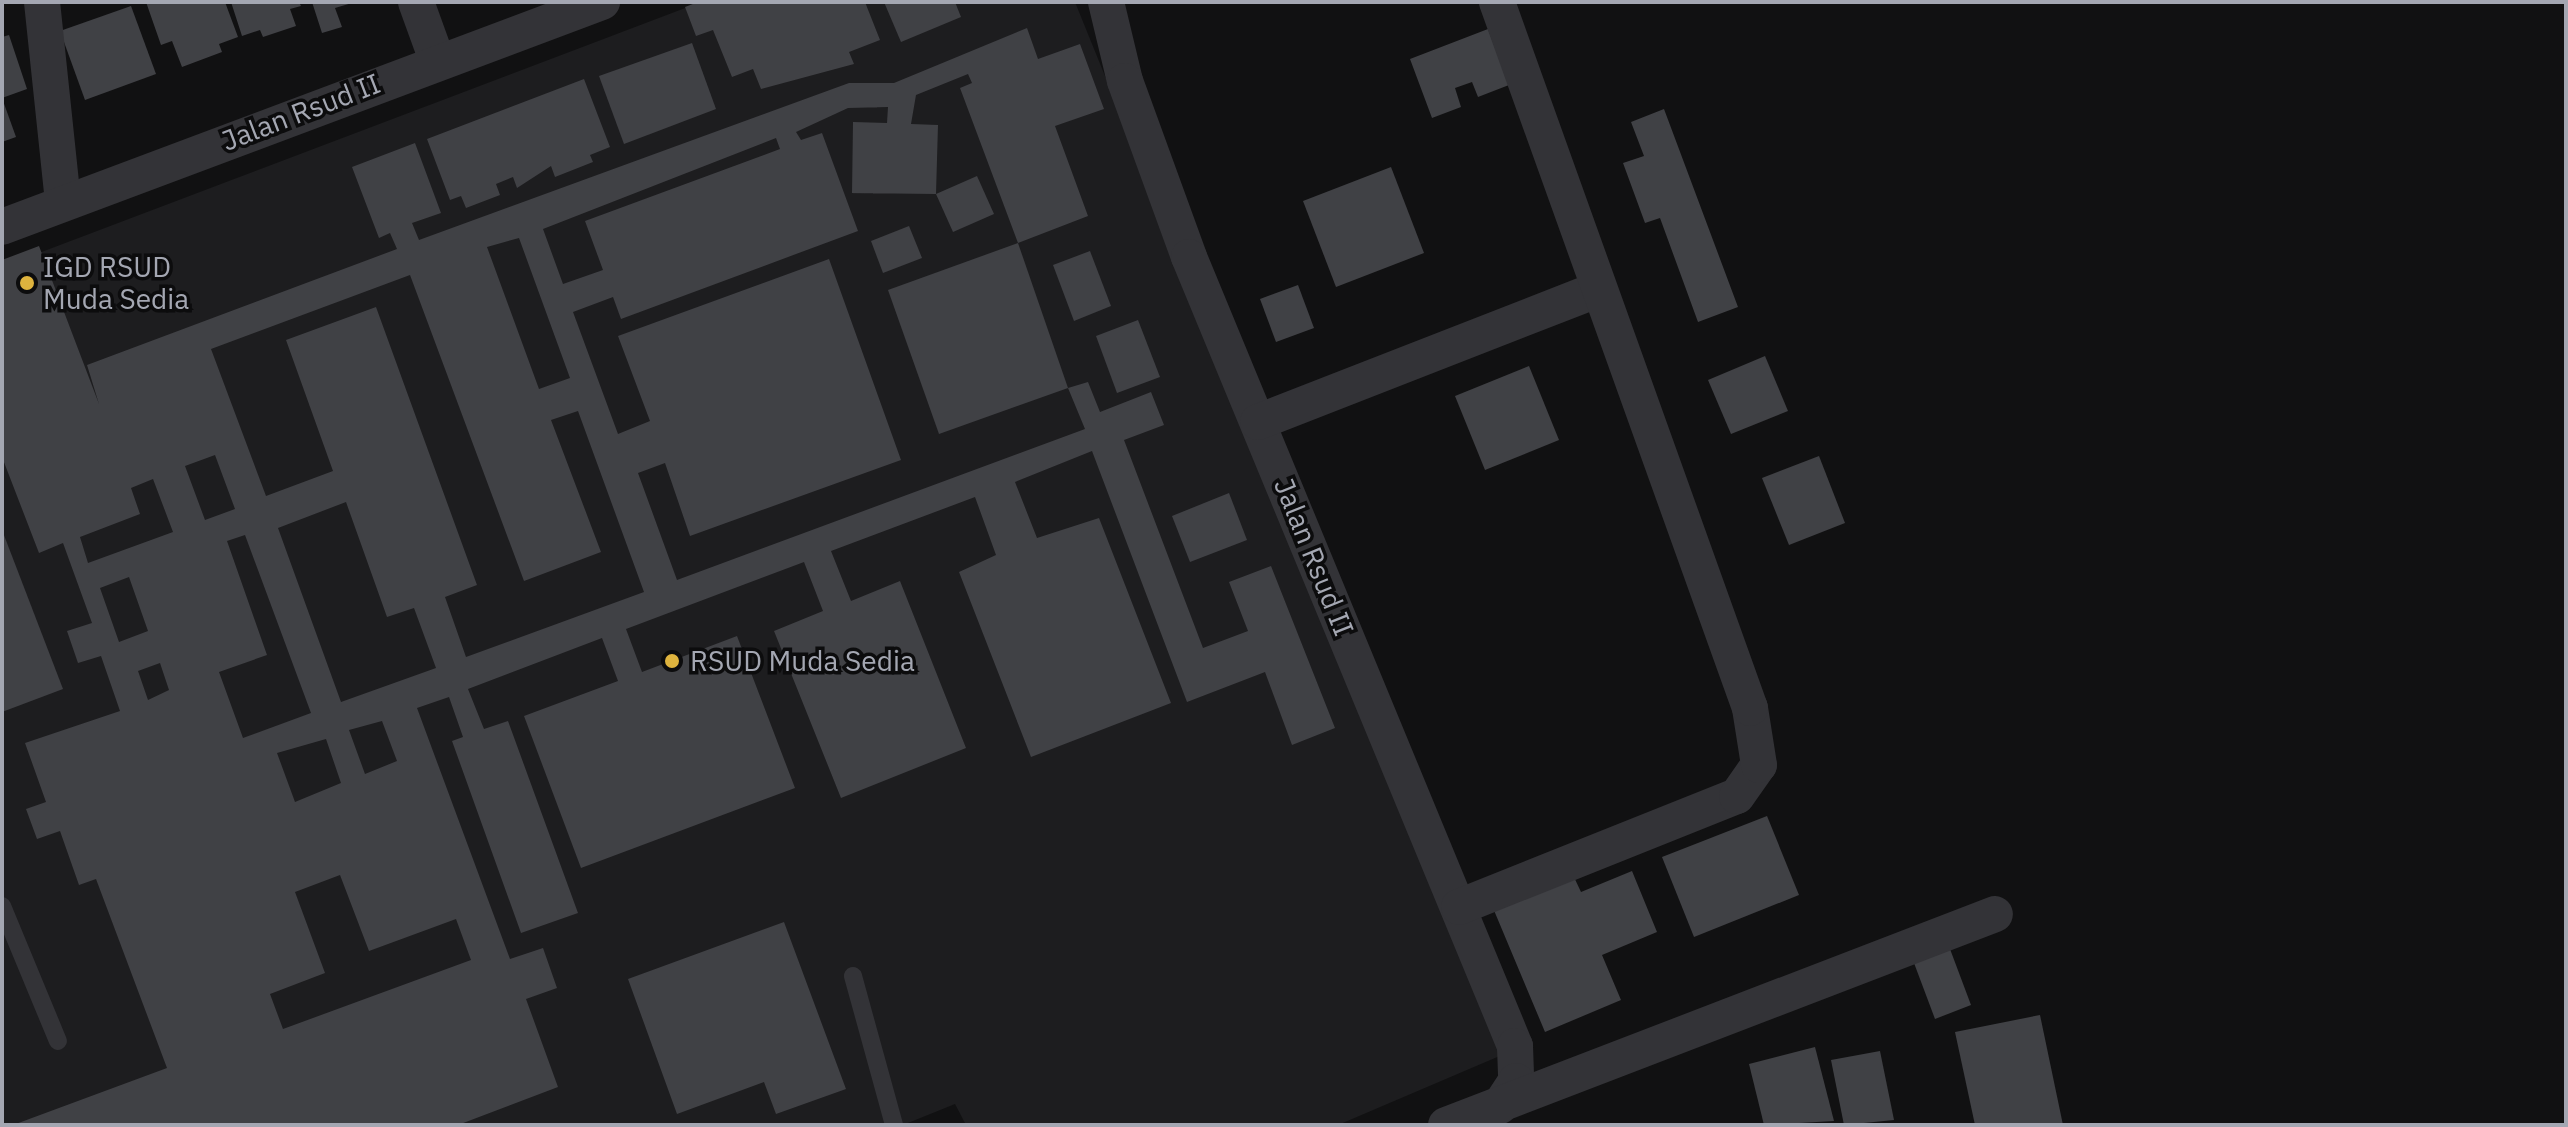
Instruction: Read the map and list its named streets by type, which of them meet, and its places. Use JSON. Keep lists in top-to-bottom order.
{
  "streets": {
    "street": ["Jalan Rsud II"]
  },
  "places": ["IGD RSUD Muda Sedia", "RSUD Muda Sedia"]
}
